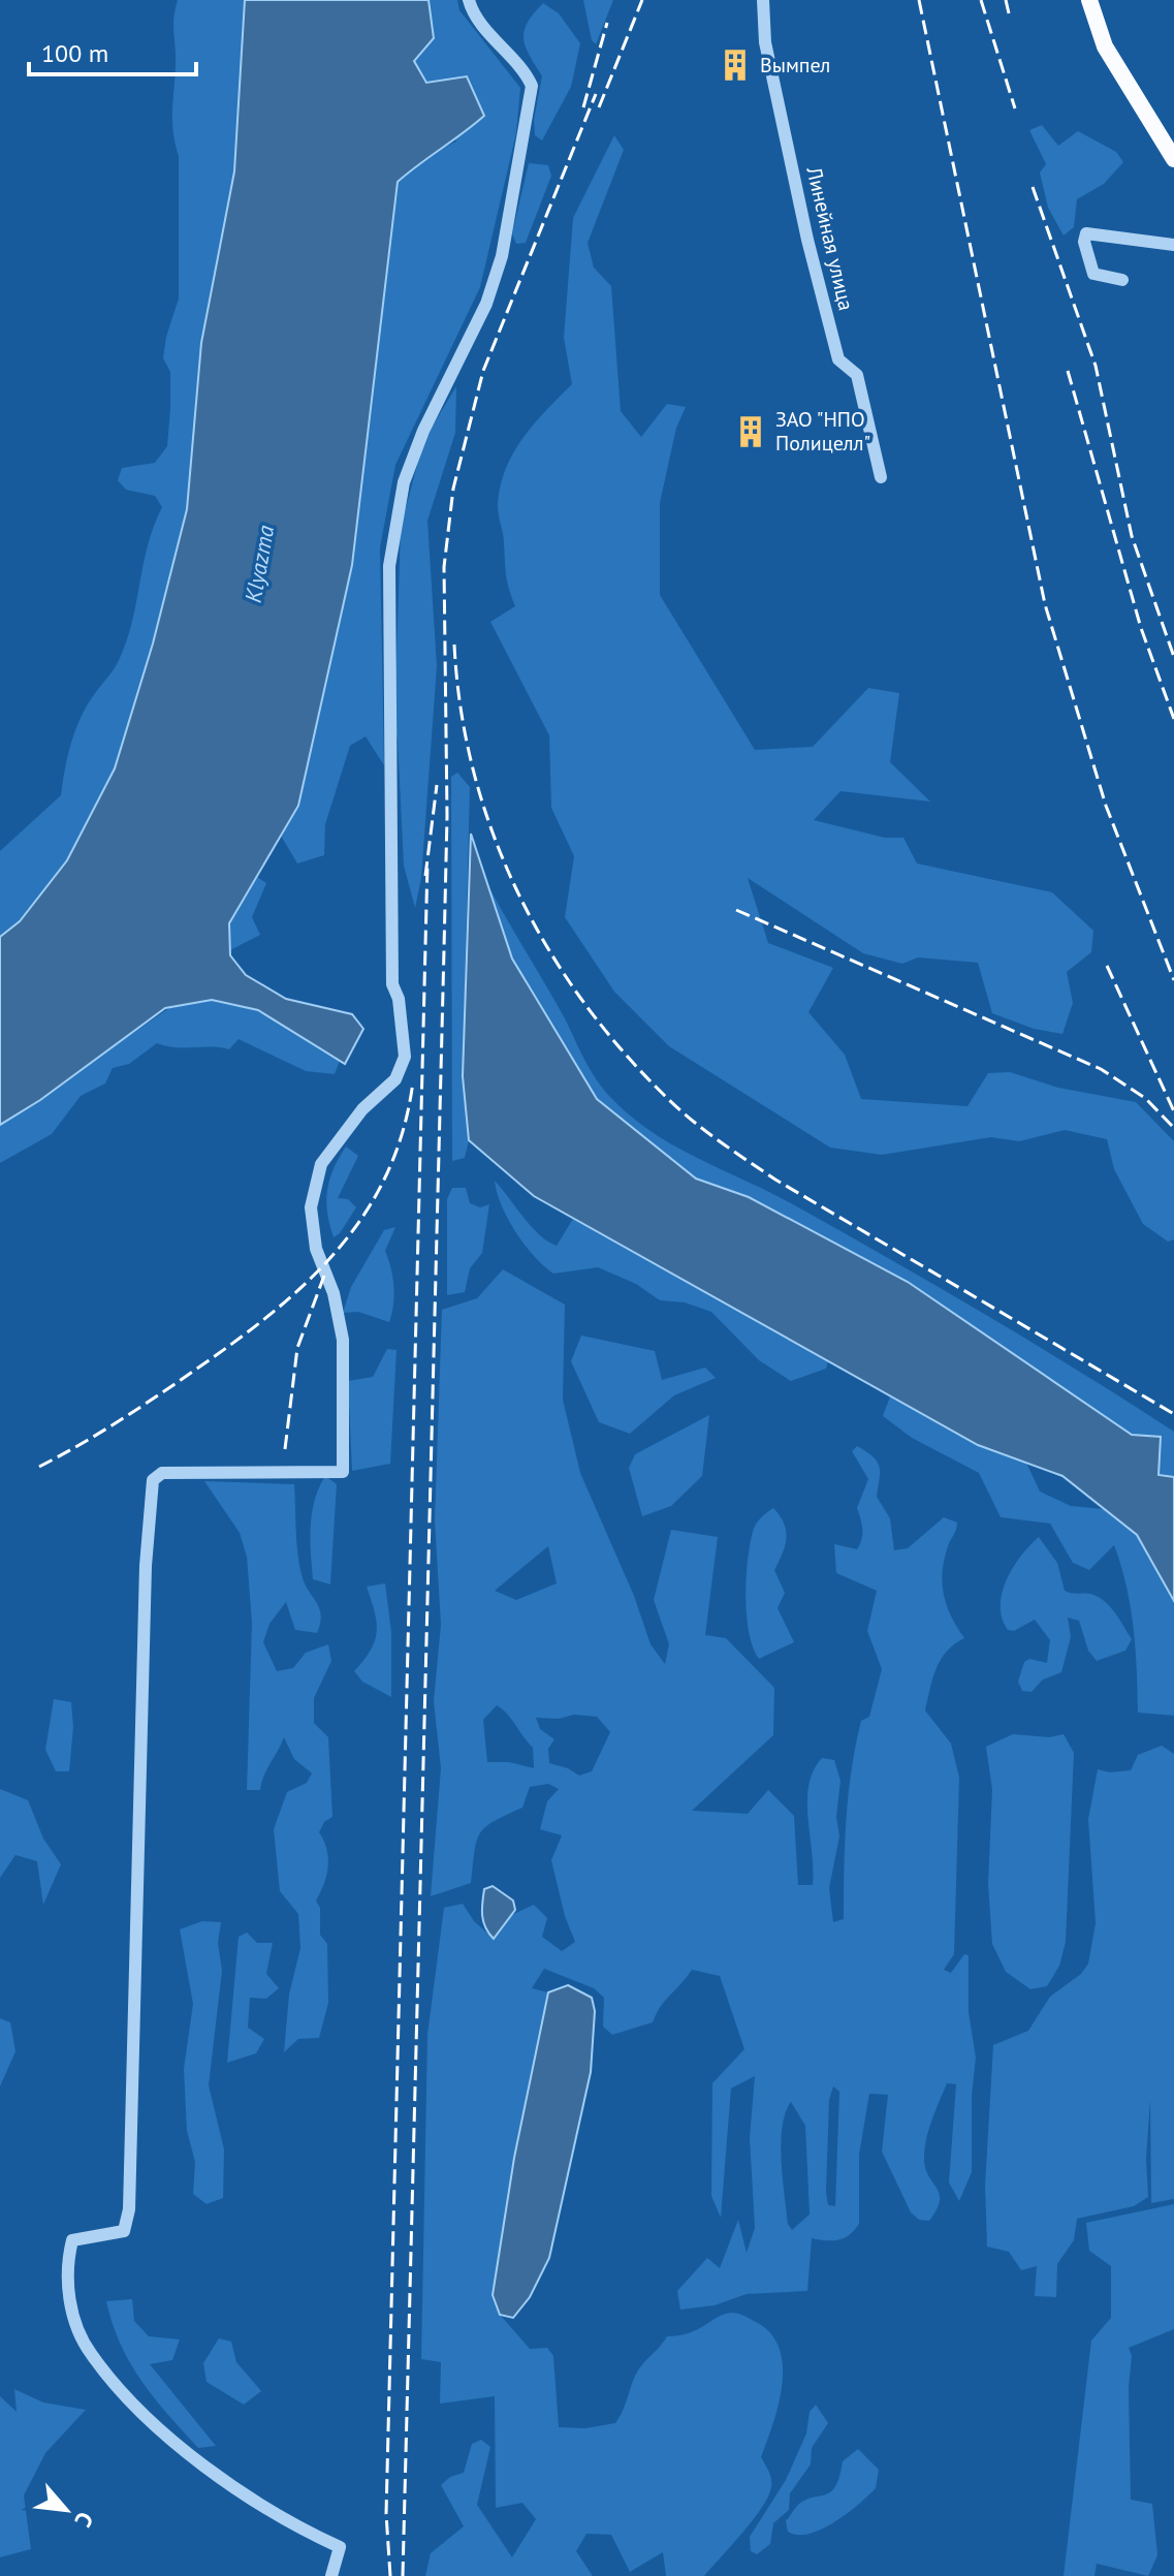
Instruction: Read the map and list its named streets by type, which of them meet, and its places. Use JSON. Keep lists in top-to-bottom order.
{
  "streets": {
    "street": ["Линейная улица"]
  },
  "water": ["Klyazma"],
  "places": {
    "building": ["Вымпел", "ЗАО \"НПО Полицелл\""]
  },
  "scale_bar": "100 m",
  "north": "bottom right"
}
